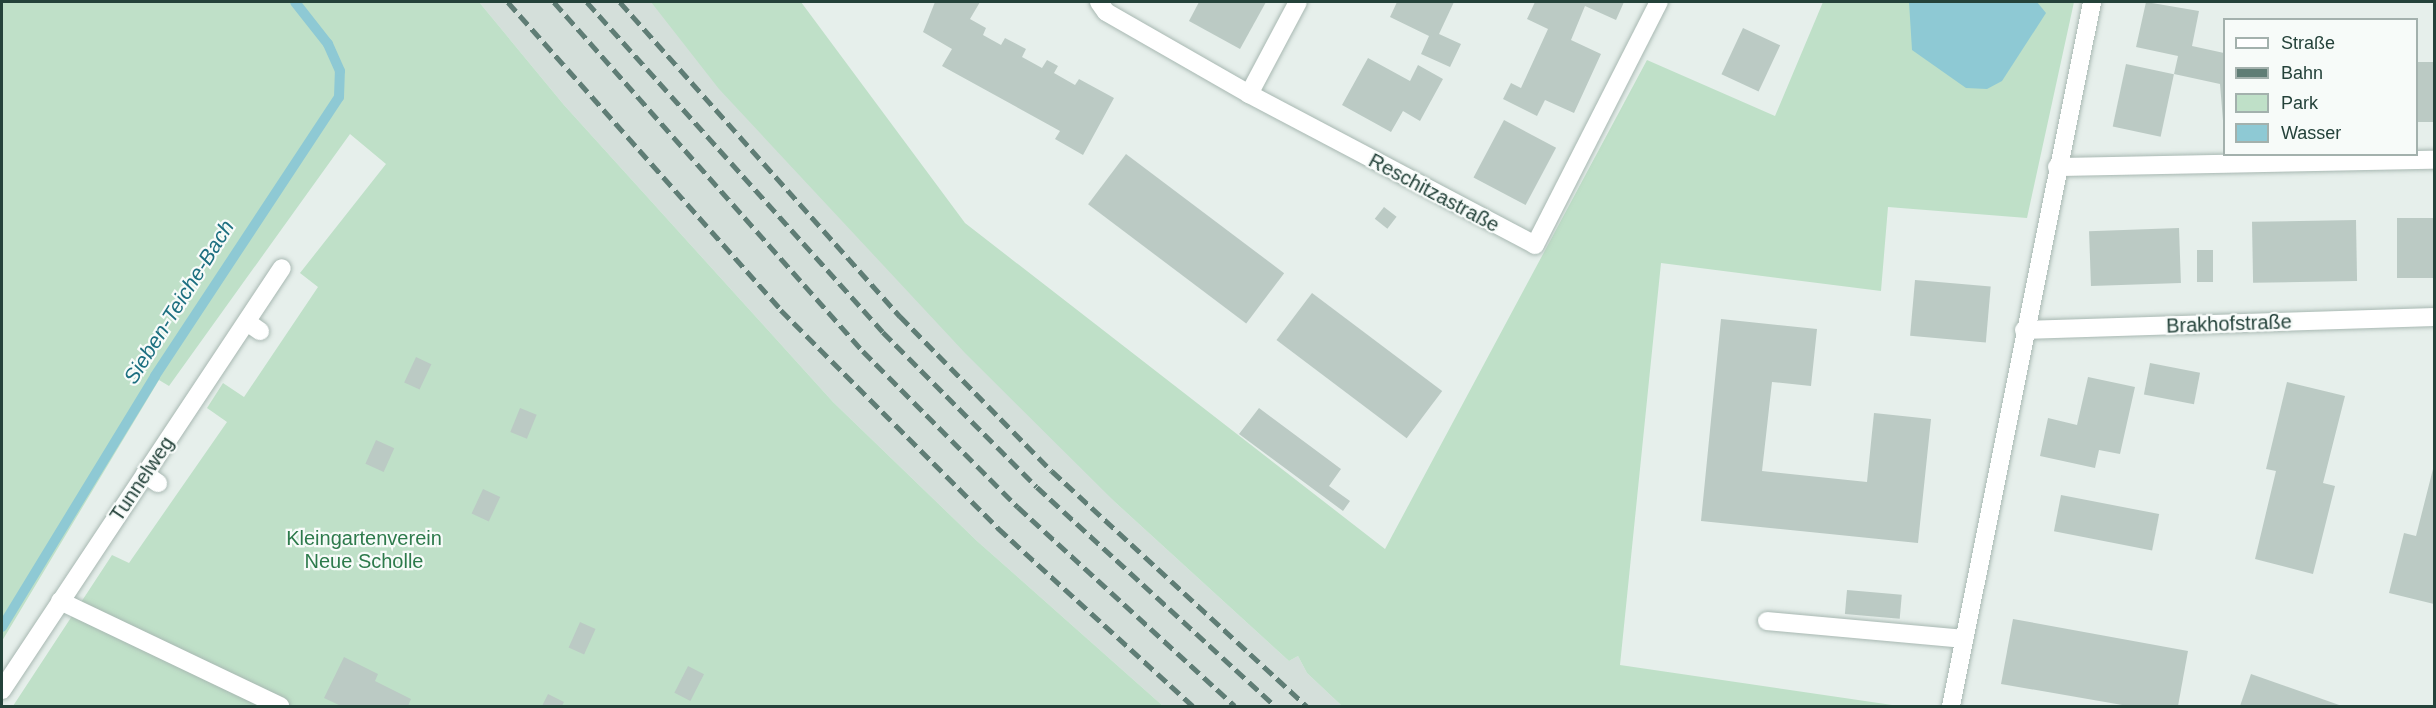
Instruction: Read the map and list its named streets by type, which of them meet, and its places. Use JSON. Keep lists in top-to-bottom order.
{
  "streets": {
    "street": ["Reschitzastraße", "Brakhofstraße", "Tunnelweg"]
  },
  "water": ["Sieben-Teiche-Bach"],
  "parks": ["Kleingartenverein Neue Scholle"],
  "legend": [
    "Straße",
    "Bahn",
    "Park",
    "Wasser"
  ]
}
